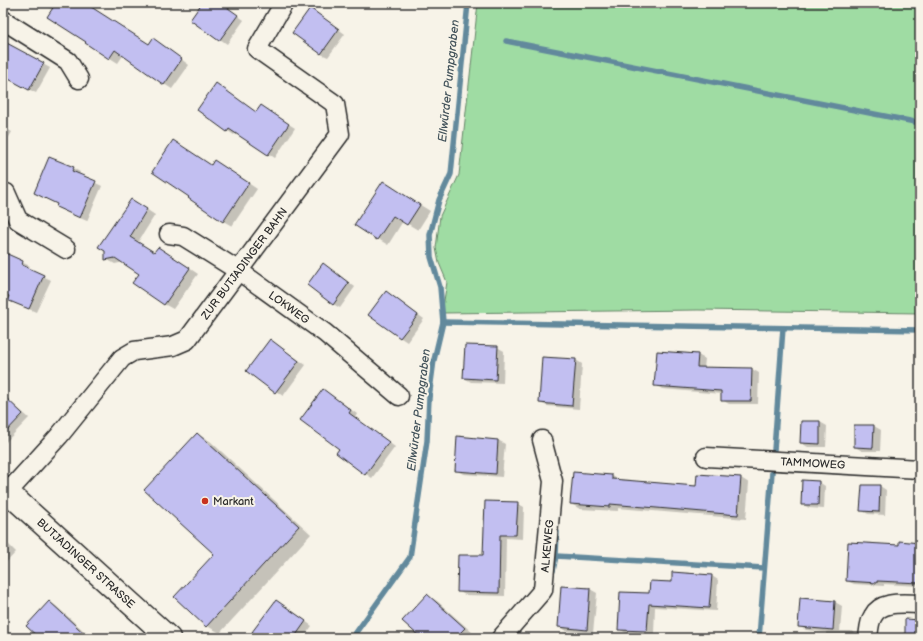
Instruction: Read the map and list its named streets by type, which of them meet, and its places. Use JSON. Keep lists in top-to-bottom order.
{
  "streets": {
    "main road": ["BUTJADINGER STRASSE"],
    "street": [
      "ZUR BUTJADINGER BAHN",
      "LOKWEG",
      "TAMMOWEG",
      "ALKEWEG"
    ]
  },
  "crossings": [
    ["ZUR BUTJADINGER BAHN", "LOKWEG"],
    ["ZUR BUTJADINGER BAHN", "BUTJADINGER STRASSE"]
  ],
  "water": ["Ellwürder Pumpgraben"],
  "places": ["Markant"]
}
